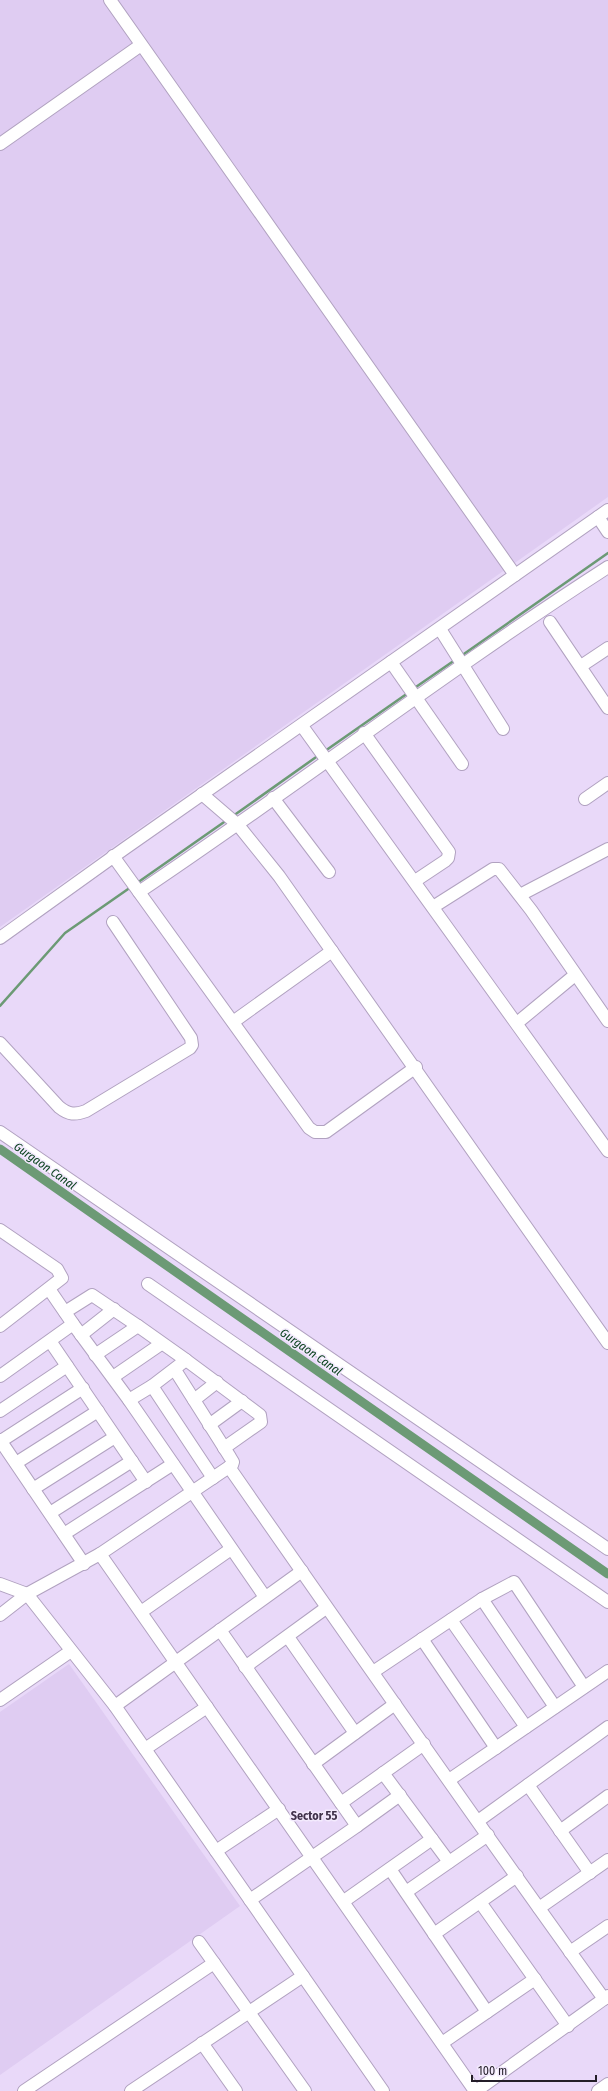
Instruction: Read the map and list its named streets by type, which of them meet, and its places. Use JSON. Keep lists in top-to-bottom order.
{
  "districts": ["Sector 55"],
  "water": ["Gurgaon Canal"],
  "scale_bar": "100 m"
}
